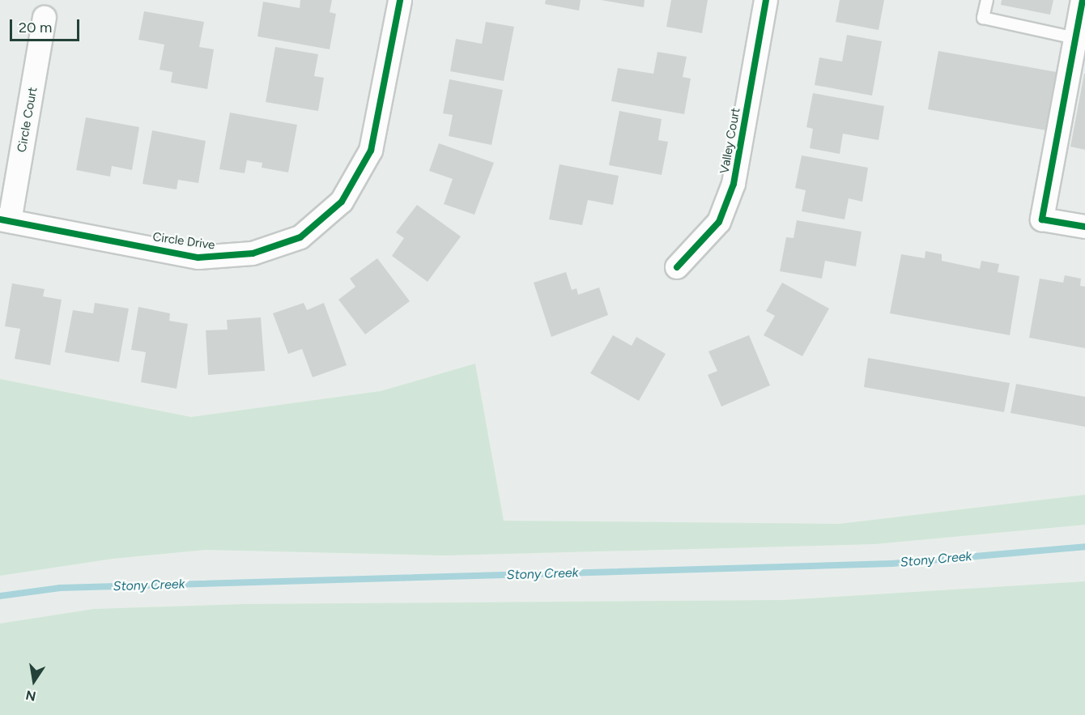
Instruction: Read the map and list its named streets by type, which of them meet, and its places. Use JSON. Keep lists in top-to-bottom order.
{
  "streets": {
    "street": ["Circle Court", "Valley Court", "Circle Drive"]
  },
  "crossings": [
    ["Circle Court", "Circle Drive"]
  ],
  "water": ["Stony Creek"],
  "scale_bar": "20 m",
  "north": "bottom"
}
